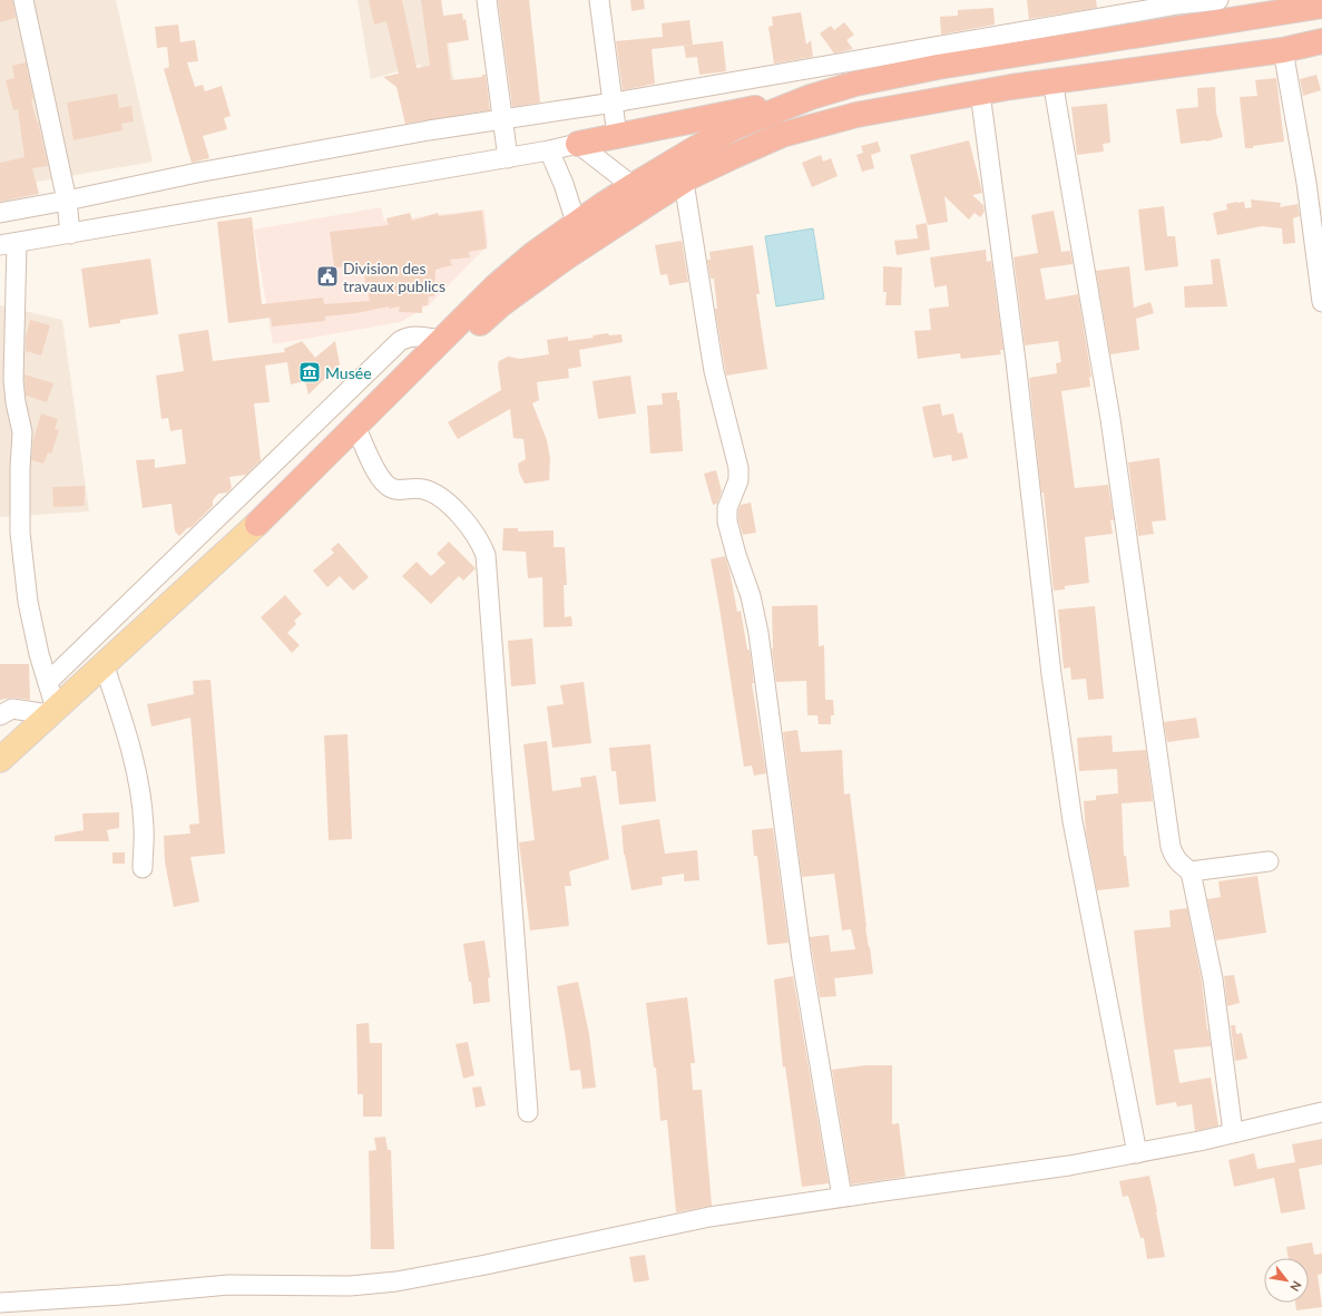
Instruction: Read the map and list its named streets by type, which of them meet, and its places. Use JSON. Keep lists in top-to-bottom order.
{
  "places": {
    "public building": ["Division des travaux publics"],
    "museum": ["Musée"]
  },
  "north": "bottom right"
}
